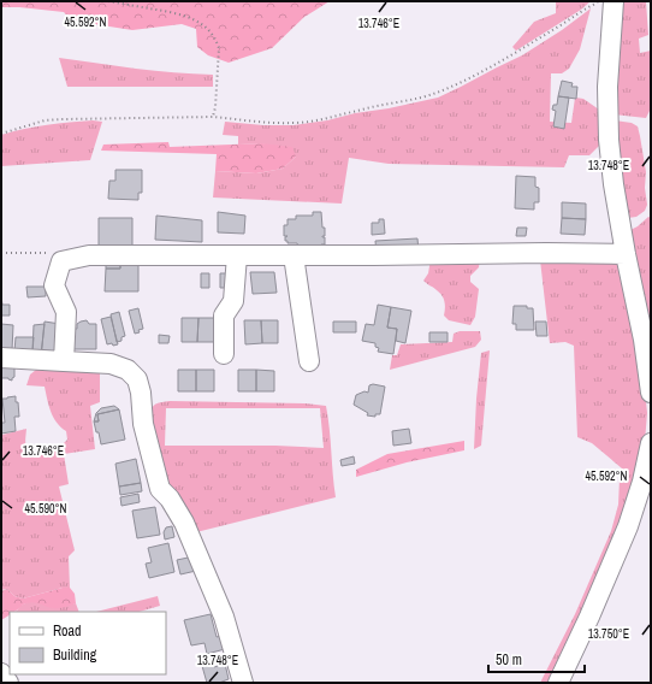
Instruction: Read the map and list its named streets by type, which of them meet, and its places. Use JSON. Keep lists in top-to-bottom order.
{
  "legend": ["Road", "Building"],
  "scale_bar": "50 m",
  "coordinates": [
    "45.592°N",
    "13.746°E",
    "13.748°E",
    "45.590°N",
    "13.750°E"
  ]
}
